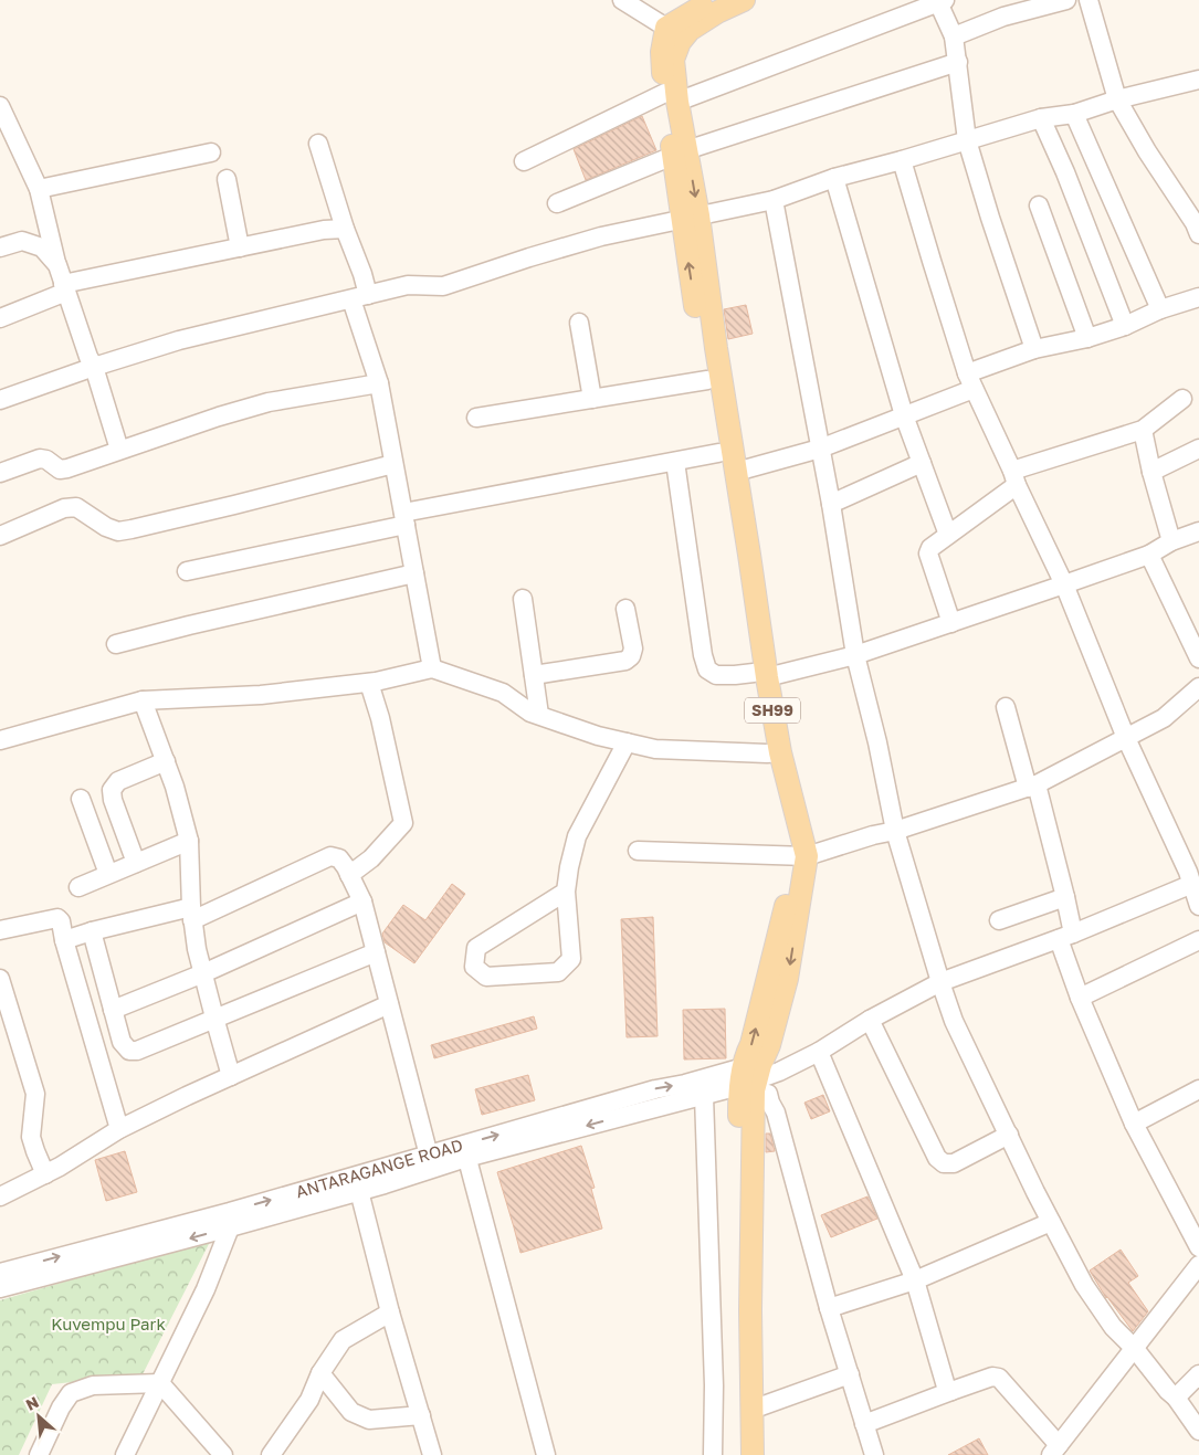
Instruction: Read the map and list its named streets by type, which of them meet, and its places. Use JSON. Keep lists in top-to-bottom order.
{
  "streets": {
    "main road": ["SH99"],
    "street": ["ANTARAGANGE ROAD"]
  },
  "crossings": [
    ["SH99", "ANTARAGANGE ROAD"]
  ],
  "parks": ["Kuvempu Park"],
  "north": "top left"
}
